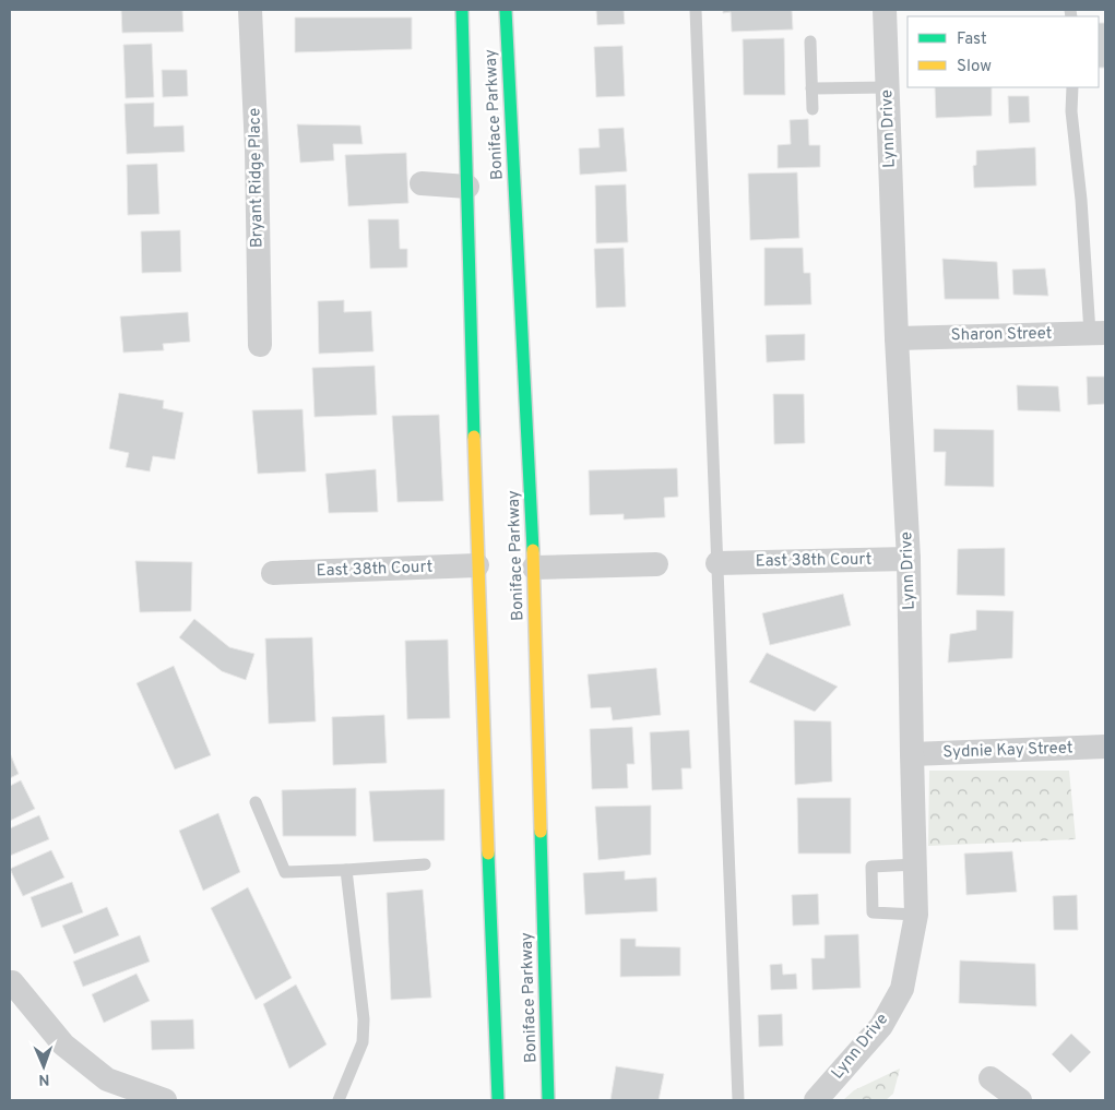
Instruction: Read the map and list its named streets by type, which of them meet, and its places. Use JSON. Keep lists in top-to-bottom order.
{
  "streets": {
    "main road": ["Boniface Parkway"],
    "street": [
      "Lynn Drive",
      "Bryant Ridge Place",
      "Sharon Street",
      "East 38th Court",
      "Sydnie Kay Street"
    ]
  },
  "crossings": [
    ["Boniface Parkway", "East 38th Court"],
    ["Lynn Drive", "Sharon Street"],
    ["Lynn Drive", "East 38th Court"],
    ["Lynn Drive", "Sydnie Kay Street"]
  ],
  "legend": ["Fast", "Slow"],
  "north": "bottom"
}
